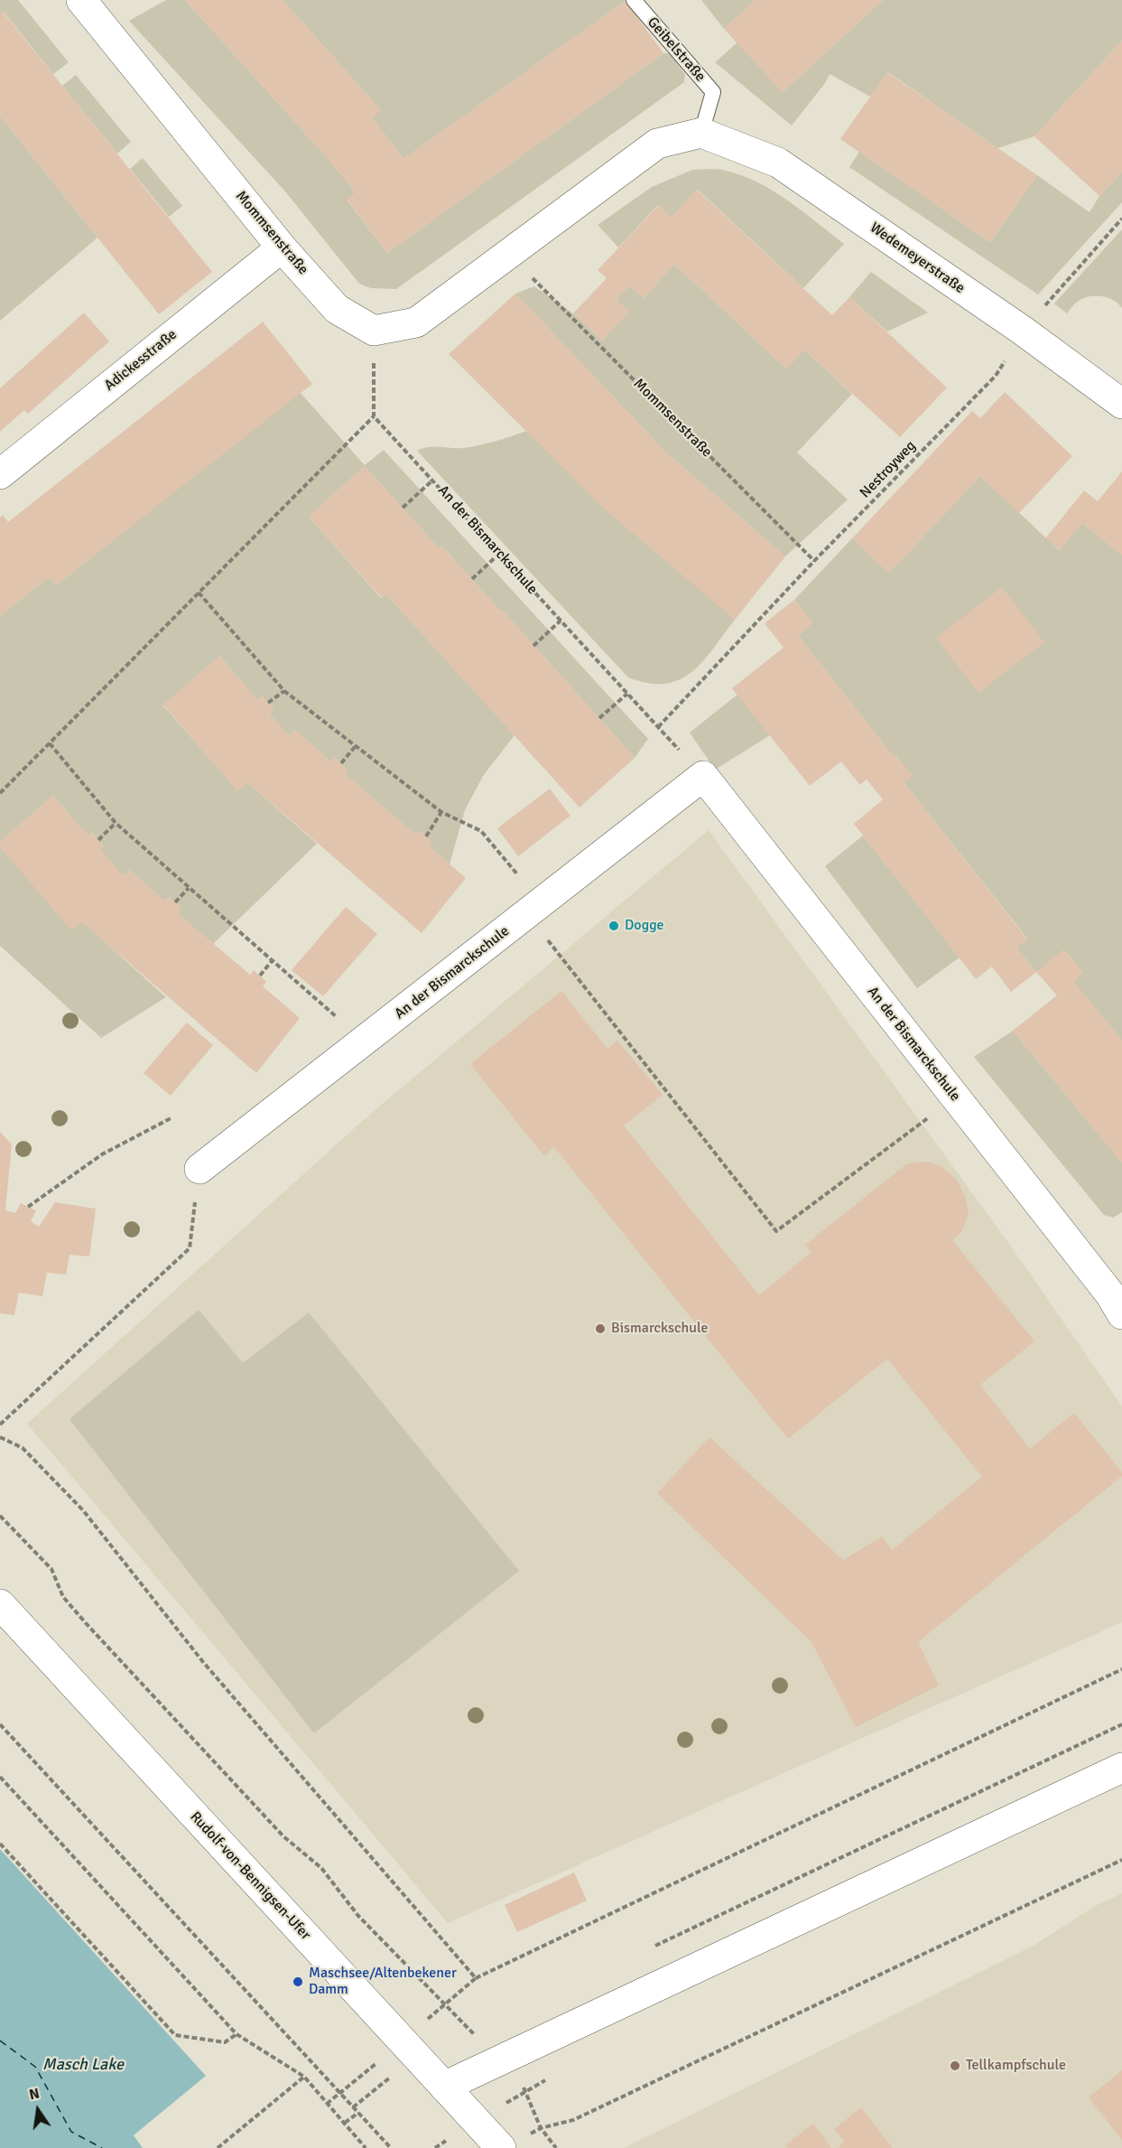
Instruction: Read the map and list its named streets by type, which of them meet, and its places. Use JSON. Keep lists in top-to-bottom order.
{
  "streets": {
    "street": [
      "Mommsenstraße",
      "Wedemeyerstraße",
      "Adickesstraße",
      "An der Bismarckschule",
      "Rudolf-von-Bennigsen-Ufer"
    ],
    "lane": ["Geibelstraße"],
    "path": ["Nestroyweg"]
  },
  "crossings": [
    ["Geibelstraße", "Wedemeyerstraße"],
    ["Mommsenstraße", "Adickesstraße"],
    ["Mommsenstraße", "Nestroyweg"],
    ["Wedemeyerstraße", "Nestroyweg"],
    ["Nestroyweg", "An der Bismarckschule"]
  ],
  "water": ["Masch Lake"],
  "places": [
    "Dogge",
    "Bismarckschule",
    "Maschsee/Altenbekener Damm",
    "Tellkampfschule"
  ],
  "north": "top"
}
